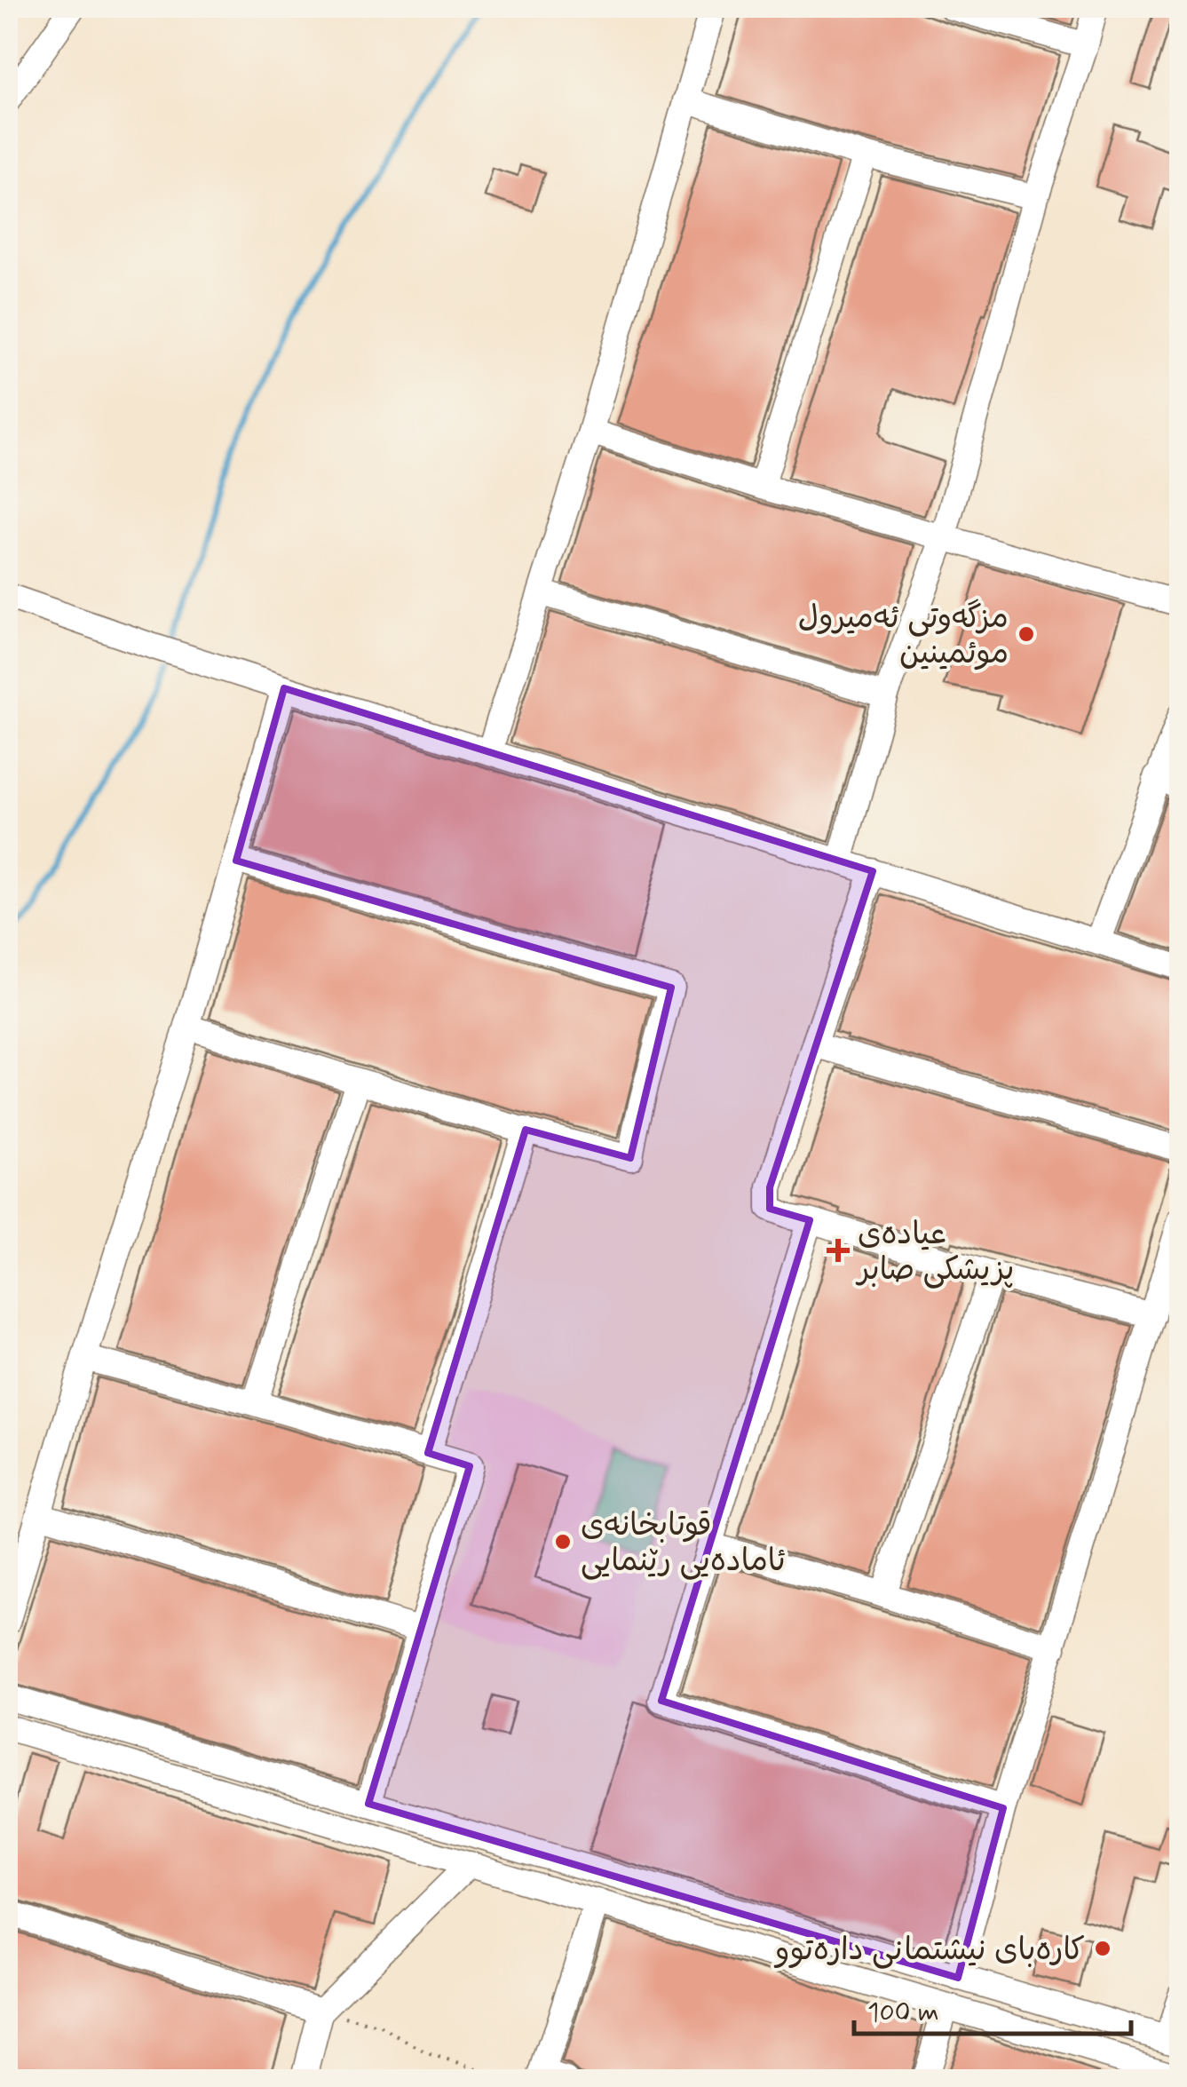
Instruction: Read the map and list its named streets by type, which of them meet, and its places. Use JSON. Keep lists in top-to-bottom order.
{
  "places": {
    "other": ["مزگەوتی ئەمیرول موئمینین", "قوتابخانەی ئامادەیی رێنمایی", "کارەبای نیشتمانی دارەتوو"],
    "health": ["عیادەی پزیشکی صابر"]
  },
  "scale_bar": "100 m"
}
